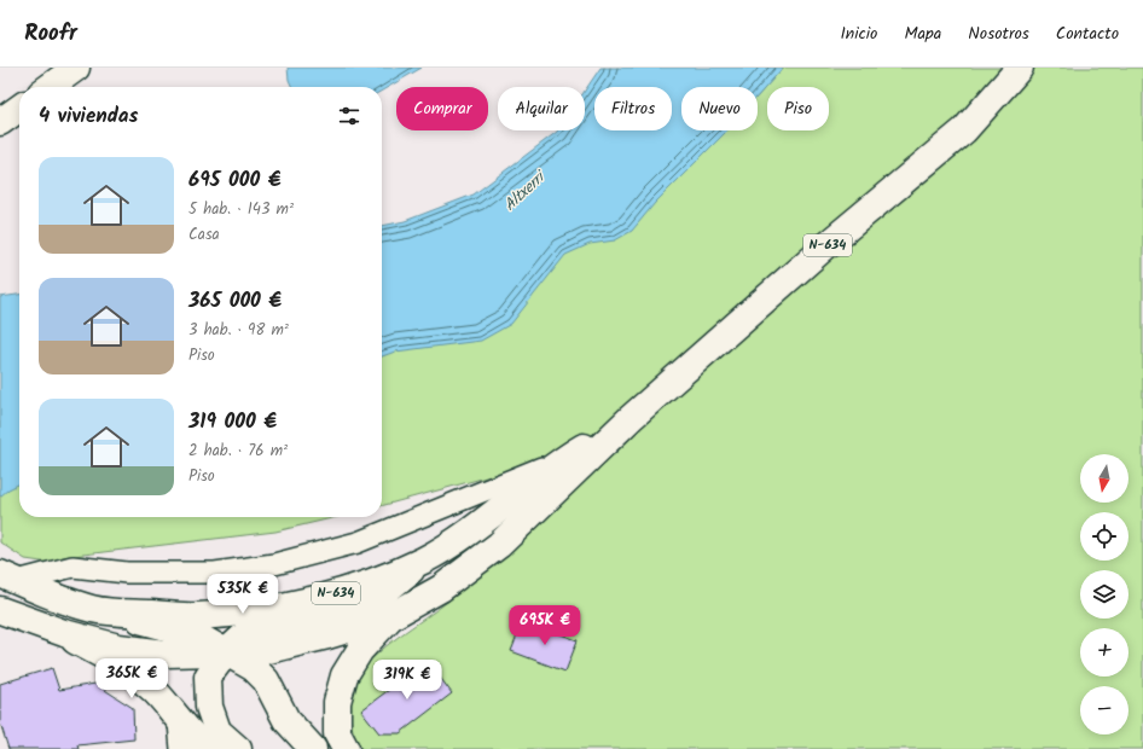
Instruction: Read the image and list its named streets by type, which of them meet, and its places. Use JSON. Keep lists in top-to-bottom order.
{
  "streets": {
    "main road": ["N-634"]
  },
  "water": ["Altxerri"],
  "north": "bottom",
  "page": {
    "header": "Roofr",
    "nav": [
      "Inicio",
      "Mapa",
      "Nosotros",
      "Contacto"
    ],
    "chip": [
      "Comprar",
      "Alquilar",
      "Filtros",
      "Nuevo",
      "Piso"
    ],
    "heading": "4 viviendas",
    "list": [
      {
        "name": "695 000 €",
        "note": "5 hab. · 143 m² · Casa"
      },
      {
        "name": "365 000 €",
        "note": "3 hab. · 98 m² · Piso"
      },
      {
        "name": "319 000 €",
        "note": "2 hab. · 76 m² · Piso"
      }
    ],
    "map_buttons": ["+", "−"],
    "price": [
      "535K €",
      "695K €",
      "365K €",
      "319K €"
    ]
  }
}
